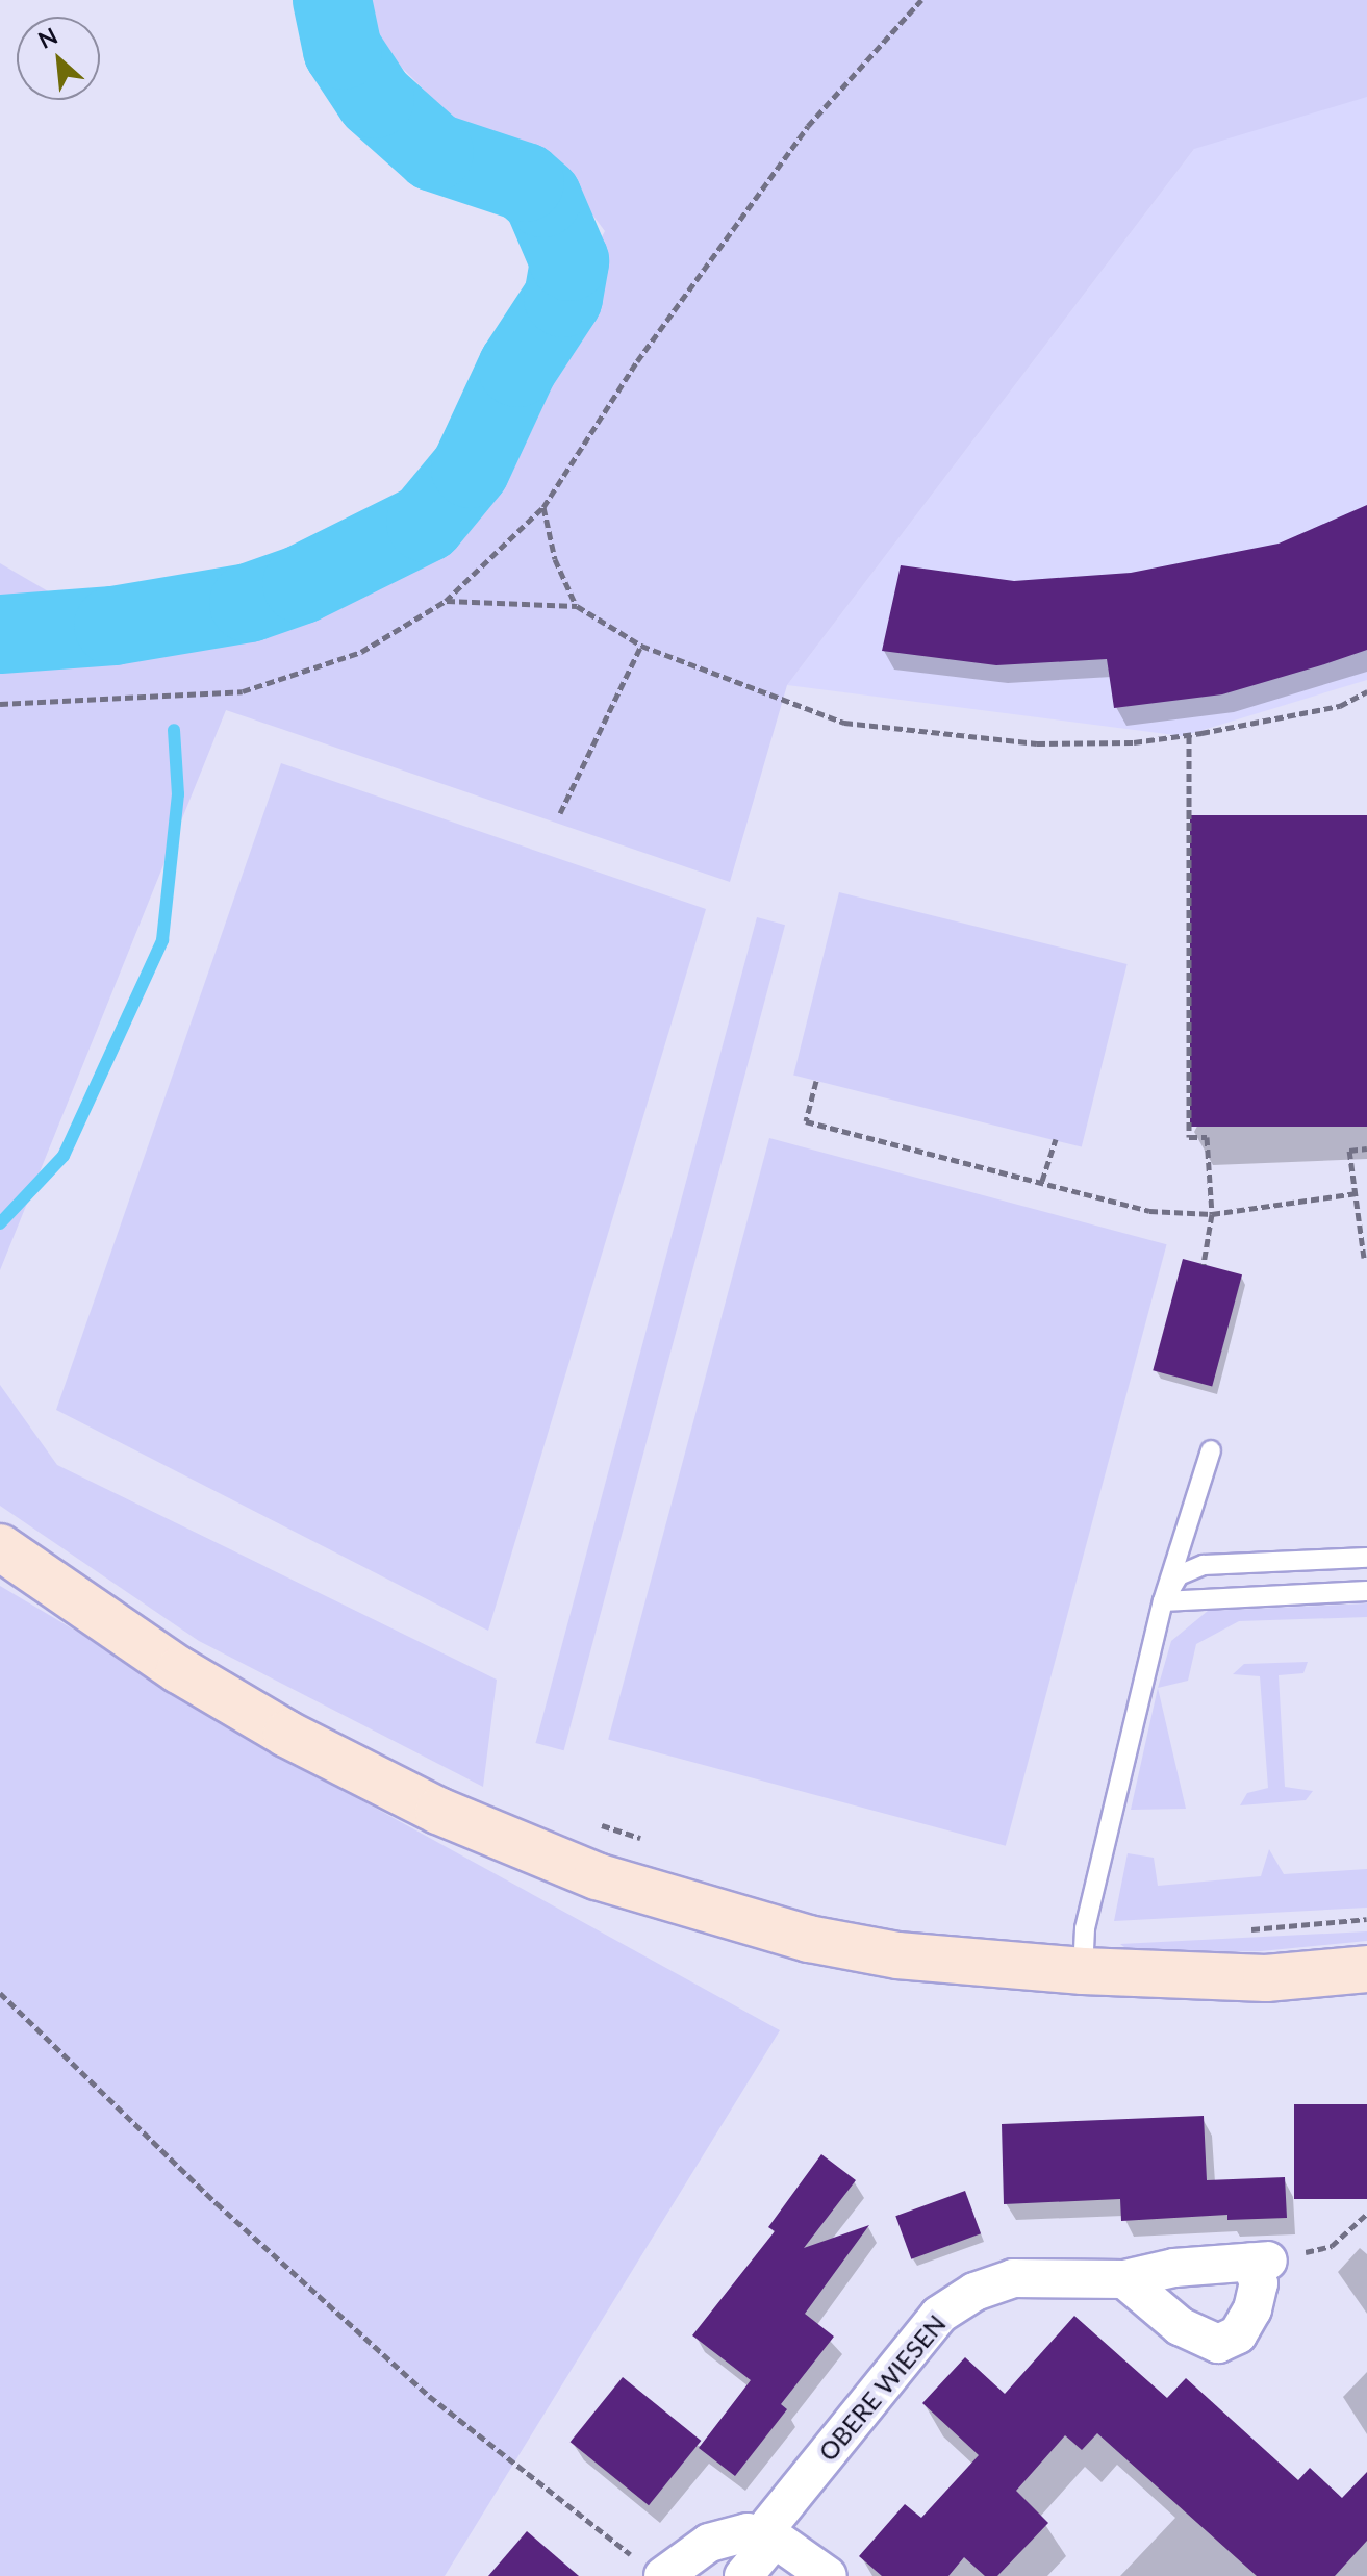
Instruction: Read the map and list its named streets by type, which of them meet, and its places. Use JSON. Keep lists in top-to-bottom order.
{
  "streets": {
    "street": ["OBERE WIESEN"]
  },
  "north": "top left"
}
